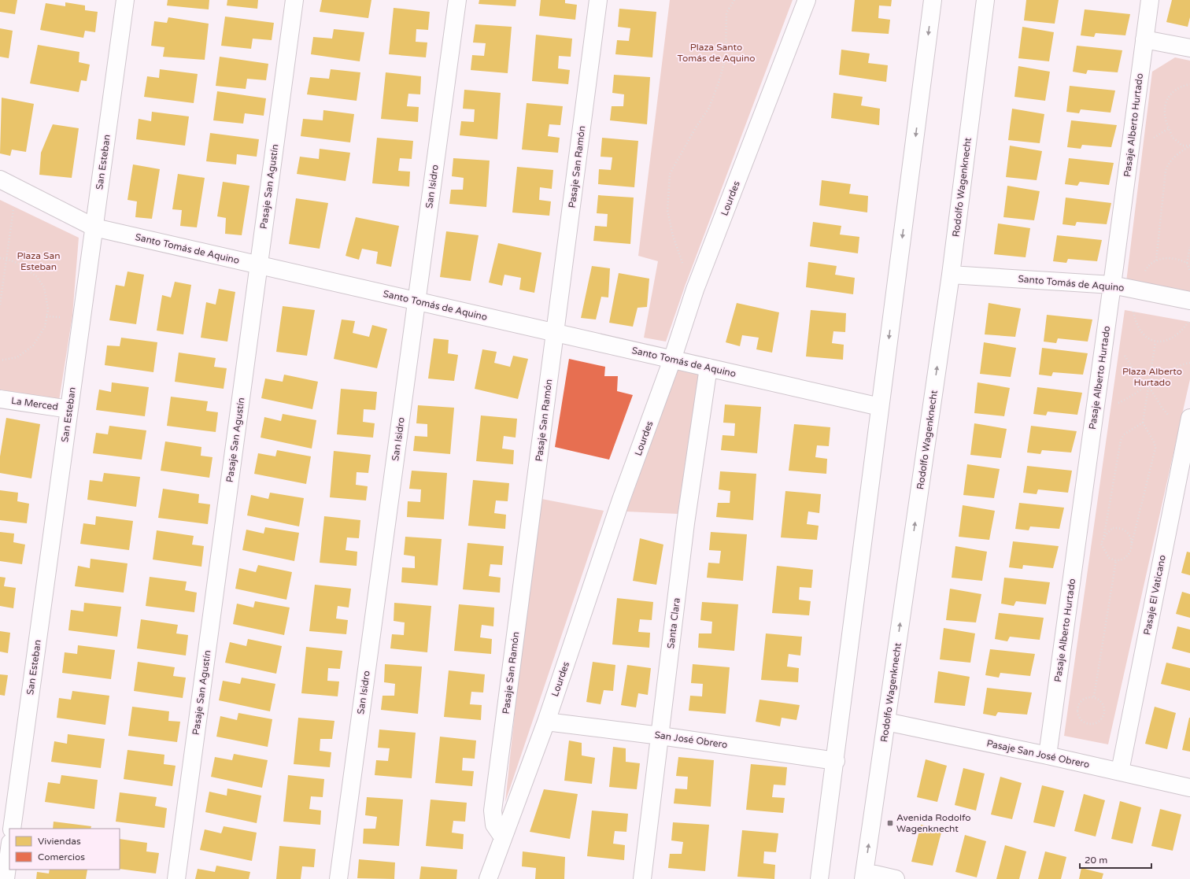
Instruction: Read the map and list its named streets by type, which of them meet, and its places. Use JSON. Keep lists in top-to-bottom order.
{
  "streets": {
    "street": [
      "Pasaje Alberto Hurtado",
      "San Esteban",
      "Pasaje San Ramón",
      "Pasaje San Agustín",
      "San Isidro",
      "Rodolfo Wagenknecht",
      "Lourdes",
      "Santo Tomás de Aquino",
      "La Merced",
      "Pasaje El Vaticano",
      "Santa Clara",
      "San José Obrero",
      "Pasaje San José Obrero"
    ]
  },
  "crossings": [
    ["Pasaje Alberto Hurtado", "Santo Tomás de Aquino"],
    ["Pasaje Alberto Hurtado", "Pasaje San José Obrero"],
    ["San Esteban", "Santo Tomás de Aquino"],
    ["San Esteban", "La Merced"],
    ["Pasaje San Ramón", "Lourdes"],
    ["Pasaje San Ramón", "Santo Tomás de Aquino"],
    ["Pasaje San Agustín", "Santo Tomás de Aquino"],
    ["San Isidro", "Santo Tomás de Aquino"],
    ["Rodolfo Wagenknecht", "Santo Tomás de Aquino"],
    ["Rodolfo Wagenknecht", "Pasaje San José Obrero"],
    ["Lourdes", "Santo Tomás de Aquino"],
    ["Lourdes", "San José Obrero"],
    ["Santo Tomás de Aquino", "Santa Clara"],
    ["Pasaje El Vaticano", "Pasaje San José Obrero"],
    ["Santa Clara", "San José Obrero"]
  ],
  "parks": ["Plaza Santo Tomás de Aquino", "Plaza San Esteban", "Plaza Alberto Hurtado"],
  "places": {
    "transit": ["Avenida Rodolfo Wagenknecht"]
  },
  "legend": ["Viviendas", "Comercios"],
  "scale_bar": "20 m"
}
